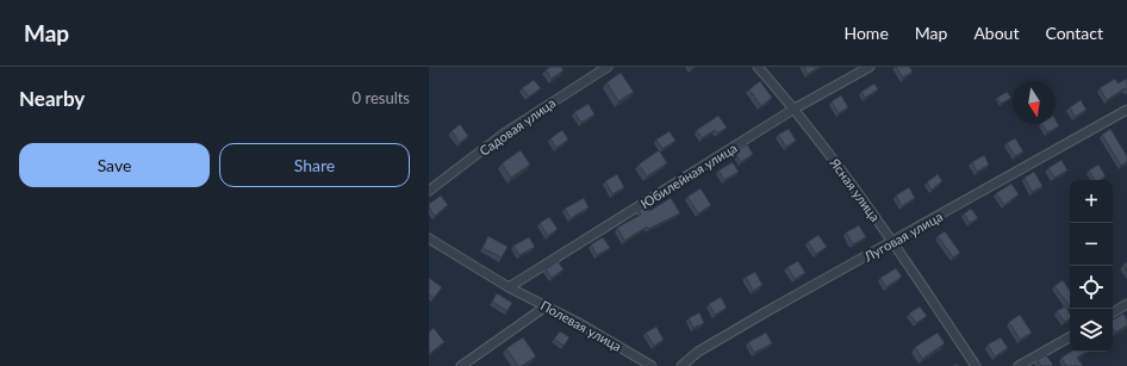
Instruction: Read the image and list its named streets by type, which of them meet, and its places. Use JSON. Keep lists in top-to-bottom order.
{
  "streets": {
    "street": [
      "Садовая улица",
      "Юбилейная улица",
      "Ясная улица",
      "Луговая улица",
      "Полевая улица"
    ]
  },
  "crossings": [
    ["Юбилейная улица", "Ясная улица"],
    ["Юбилейная улица", "Полевая улица"],
    ["Ясная улица", "Луговая улица"]
  ],
  "north": "bottom",
  "page": {
    "header": "Map",
    "nav": [
      "Home",
      "Map",
      "About",
      "Contact"
    ],
    "heading": ["Nearby", "0 results"],
    "buttons": ["Save", "Share"],
    "map_buttons": ["+", "−"]
  }
}
